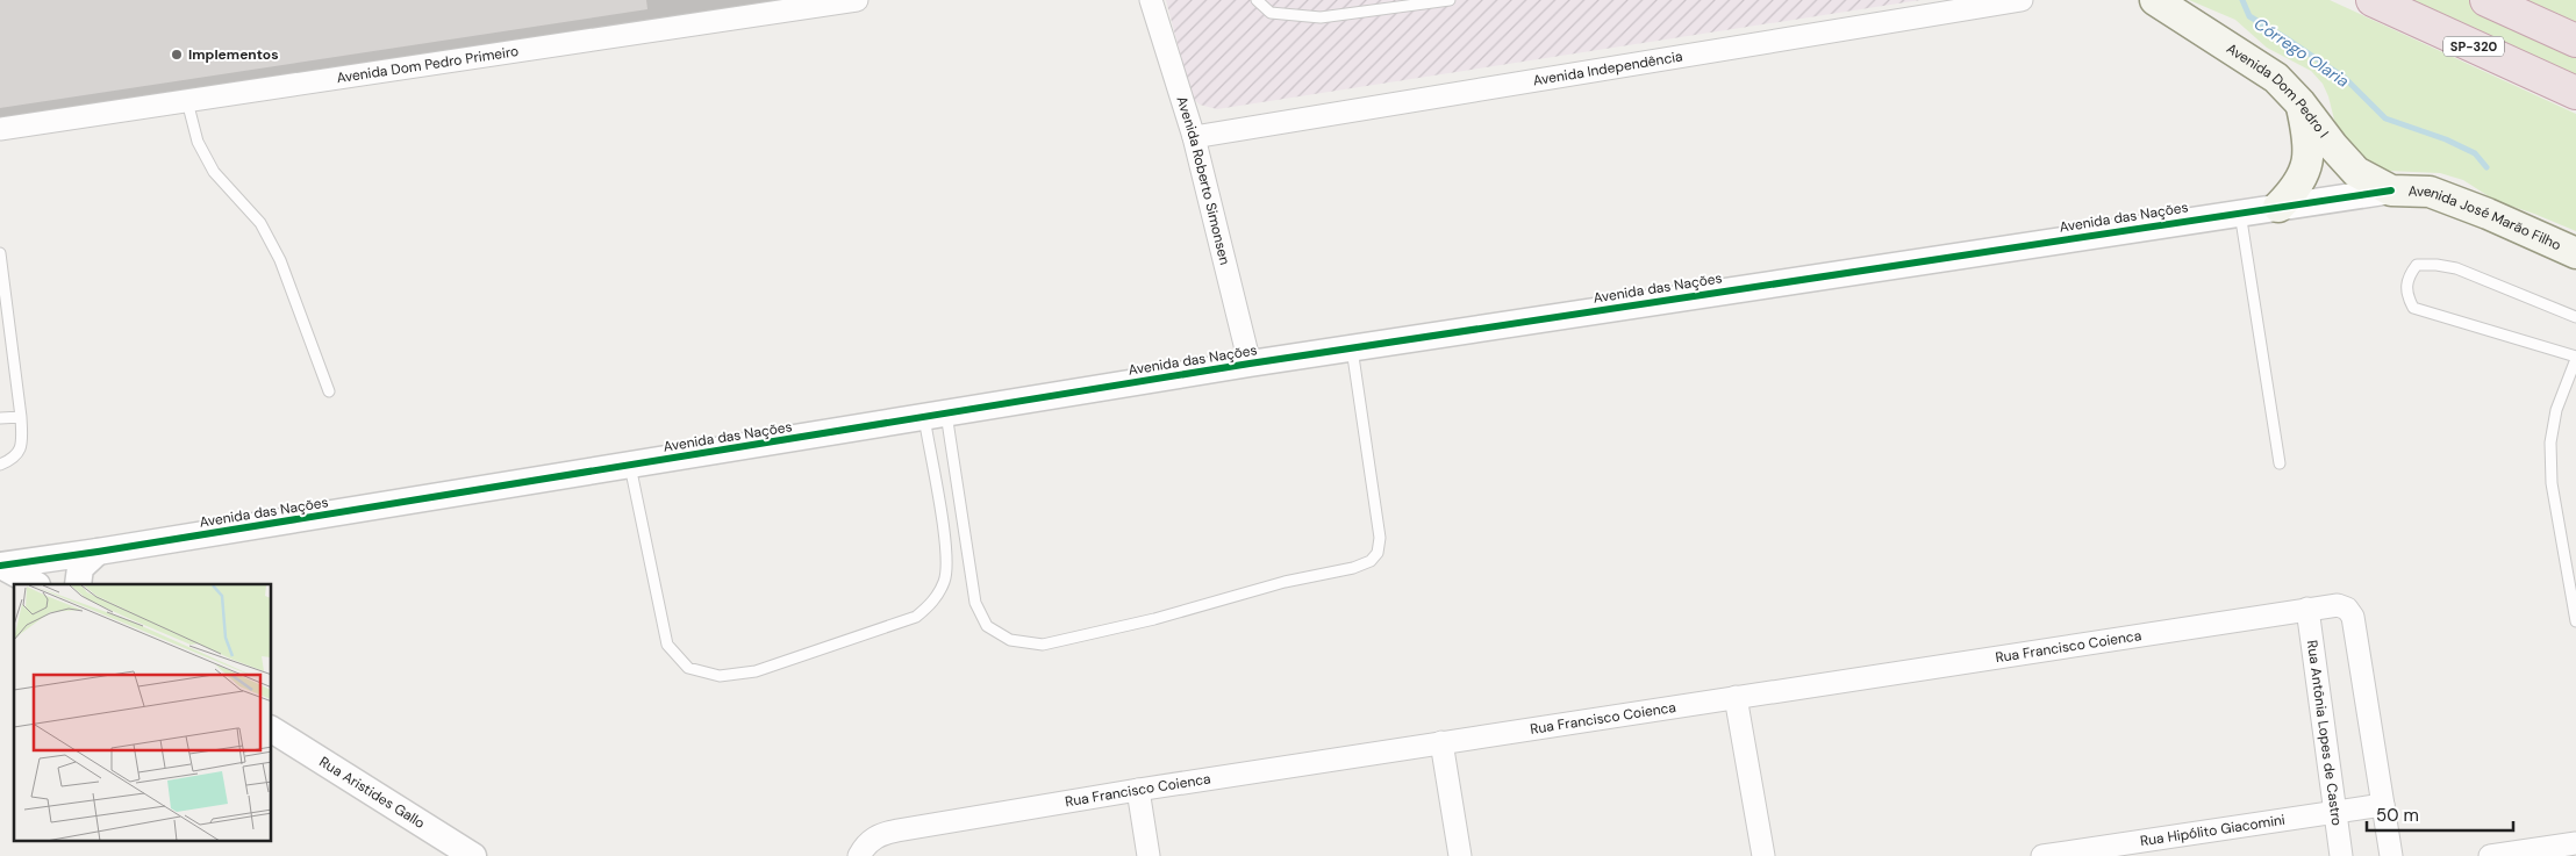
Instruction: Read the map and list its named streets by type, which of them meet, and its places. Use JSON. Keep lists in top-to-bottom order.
{
  "streets": {
    "highway": ["SP-320"],
    "main road": ["Avenida Dom Pedro I", "Avenida José Marão Filho"],
    "street": [
      "Avenida Dom Pedro Primeiro",
      "Avenida Independência",
      "Avenida Roberto Simonsen",
      "Avenida das Nações",
      "Rua Francisco Coienca",
      "Rua Antônia Lopes de Castro",
      "Rua Aristides Gallo",
      "Rua Hipólito Giacomini"
    ]
  },
  "crossings": [
    ["Avenida Independência", "Avenida Roberto Simonsen"],
    ["Avenida Dom Pedro I", "Avenida das Nações"],
    ["Avenida Dom Pedro I", "Avenida José Marão Filho"],
    ["Avenida Roberto Simonsen", "Avenida das Nações"],
    ["Avenida das Nações", "Avenida José Marão Filho"],
    ["Rua Francisco Coienca", "Rua Antônia Lopes de Castro"],
    ["Rua Francisco Coienca", "Rua Hipólito Giacomini"],
    ["Rua Antônia Lopes de Castro", "Rua Hipólito Giacomini"]
  ],
  "water": ["Córrego Olaria"],
  "places": ["Implementos"],
  "scale_bar": "50 m"
}
